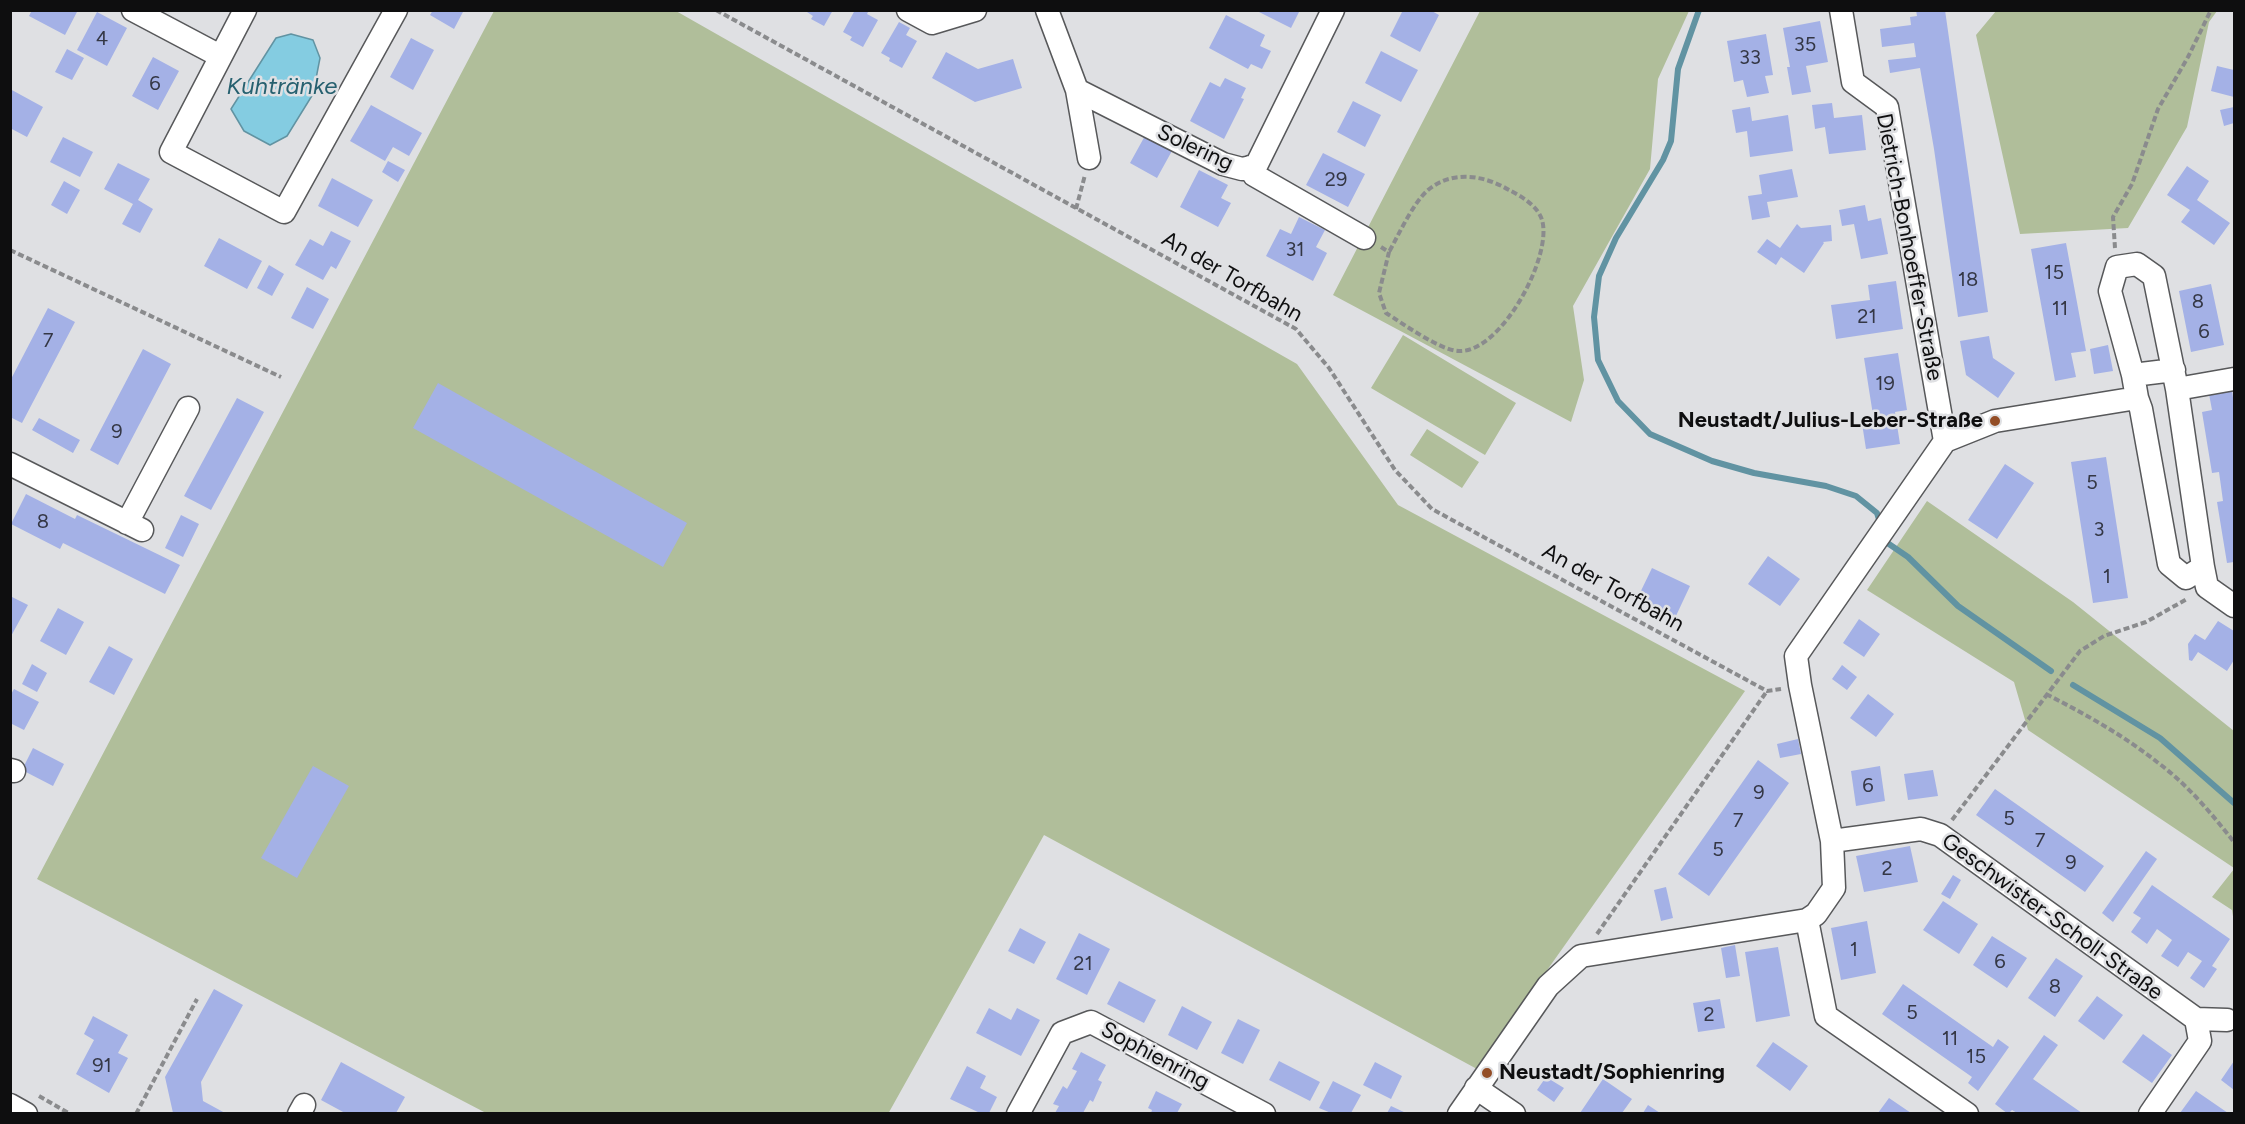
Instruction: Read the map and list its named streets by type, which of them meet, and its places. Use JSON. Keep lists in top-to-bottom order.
{
  "streets": {
    "street": [
      "Solering",
      "Dietrich-Bonhoeffer-Straße",
      "Geschwister-Scholl-Straße",
      "Sophienring"
    ],
    "path": ["An der Torfbahn"]
  },
  "water": ["Kuhtränke"],
  "places": ["Neustadt/Julius-Leber-Straße", "Neustadt/Sophienring"],
  "house_numbers": [
    "4",
    "35",
    "33",
    "6",
    "29",
    "31",
    "15",
    "18",
    "8",
    "11",
    "21",
    "6",
    "7",
    "19",
    "9",
    "5",
    "8",
    "3",
    "1",
    "6",
    "9",
    "5",
    "7",
    "7",
    "5",
    "9",
    "2",
    "1",
    "6",
    "21",
    "8",
    "5",
    "2",
    "11",
    "15",
    "91"
  ]
}
